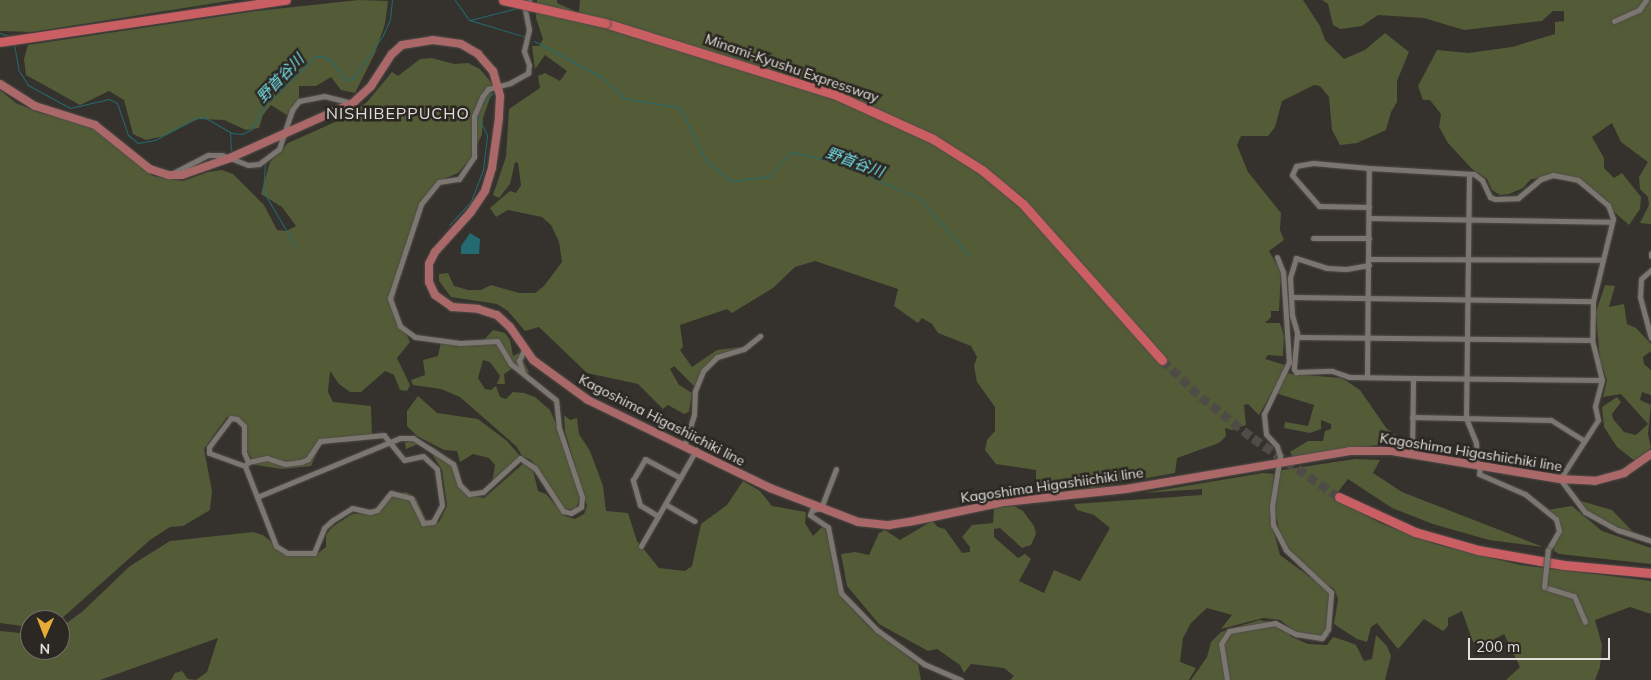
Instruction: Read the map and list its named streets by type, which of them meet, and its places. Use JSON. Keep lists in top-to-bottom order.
{
  "streets": {
    "highway": ["Minami-Kyushu Expressway"],
    "main road": ["Kagoshima Higashiichiki line"]
  },
  "districts": ["NISHIBEPPUCHO"],
  "water": ["野首谷川"],
  "scale_bar": "200 m",
  "north": "bottom"
}
